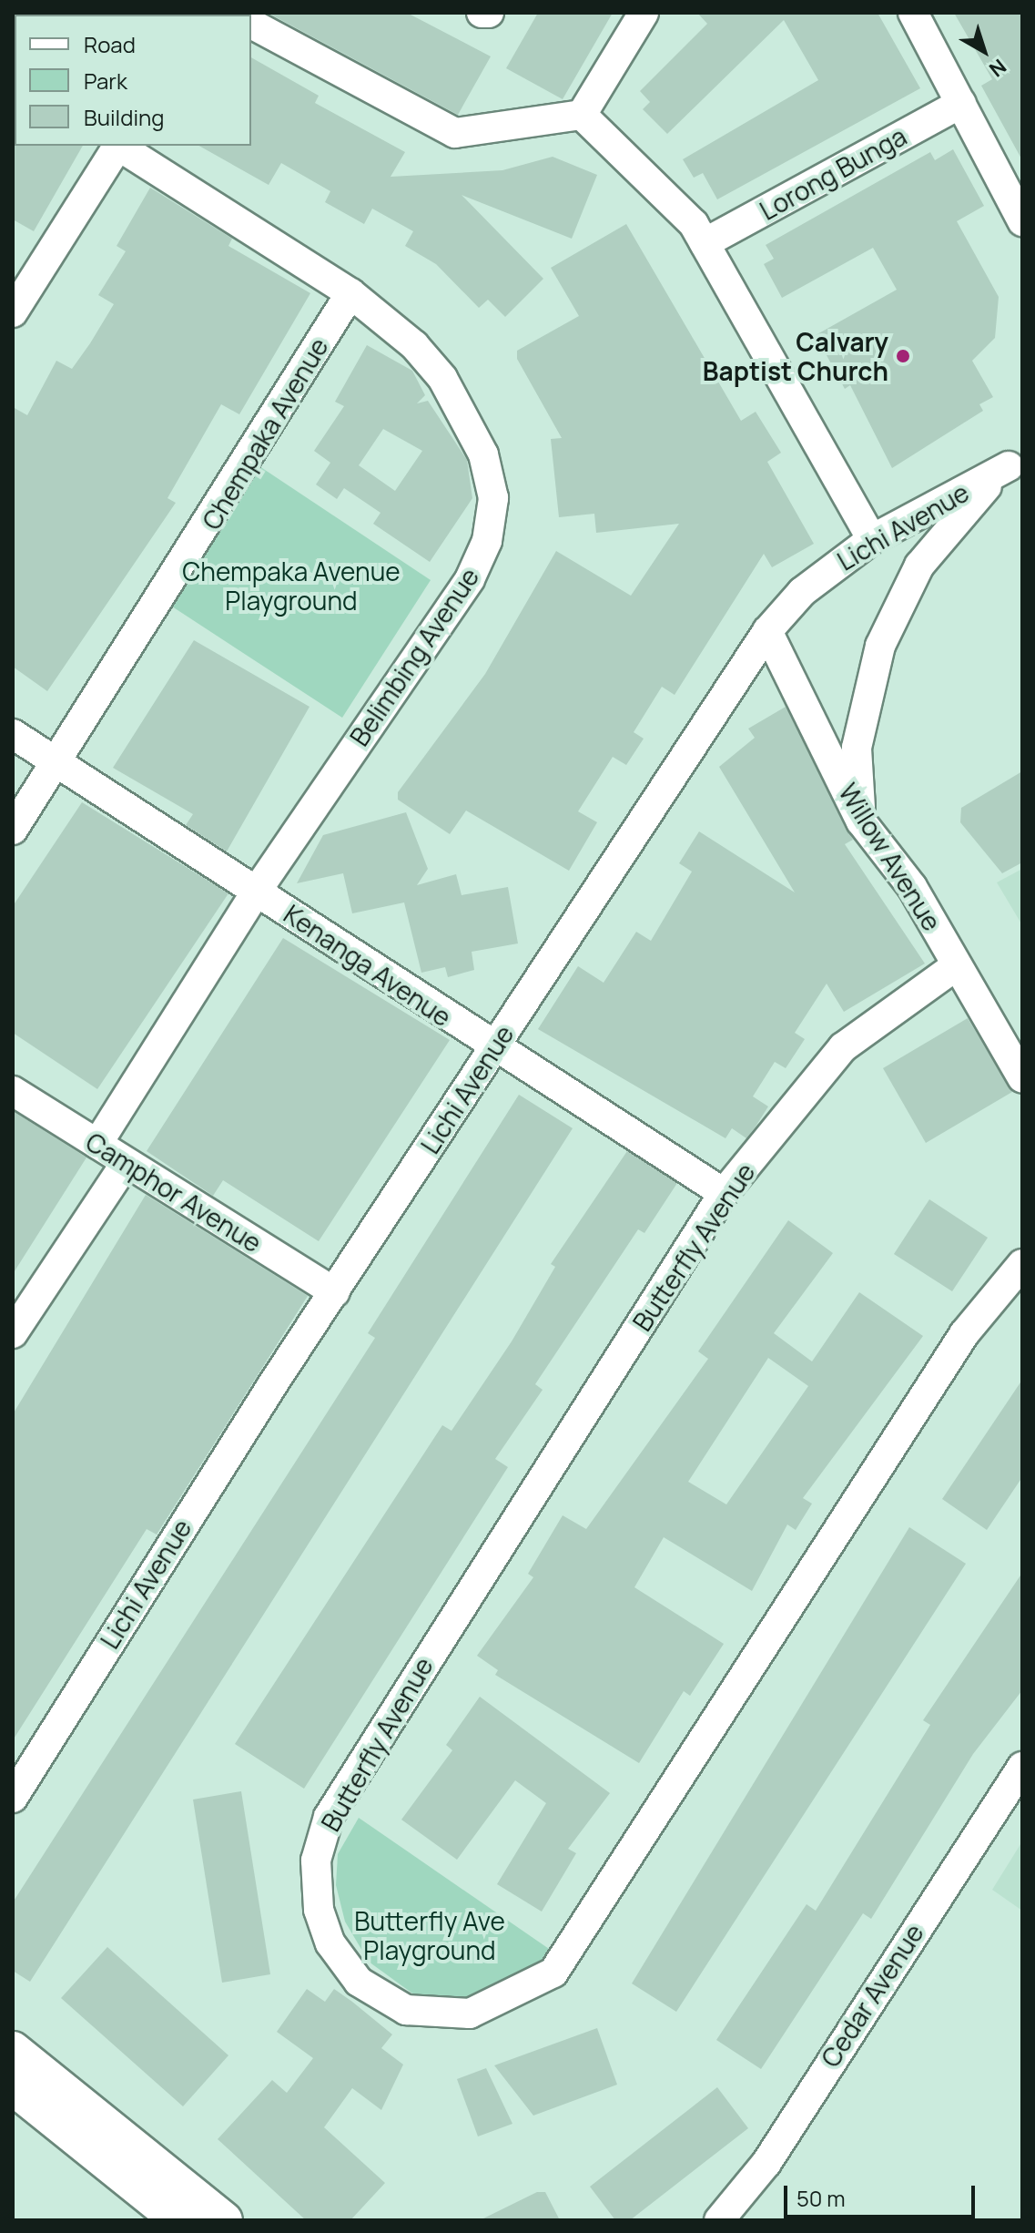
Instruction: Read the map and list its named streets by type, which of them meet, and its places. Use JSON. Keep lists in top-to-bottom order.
{
  "streets": {
    "street": [
      "Lorong Bunga",
      "Chempaka Avenue",
      "Lichi Avenue",
      "Belimbing Avenue",
      "Willow Avenue",
      "Kenanga Avenue",
      "Camphor Avenue",
      "Butterfly Avenue",
      "Cedar Avenue"
    ]
  },
  "crossings": [
    ["Chempaka Avenue", "Belimbing Avenue"],
    ["Chempaka Avenue", "Kenanga Avenue"],
    ["Lichi Avenue", "Willow Avenue"],
    ["Lichi Avenue", "Kenanga Avenue"],
    ["Lichi Avenue", "Camphor Avenue"],
    ["Belimbing Avenue", "Kenanga Avenue"],
    ["Belimbing Avenue", "Camphor Avenue"],
    ["Willow Avenue", "Butterfly Avenue"],
    ["Kenanga Avenue", "Butterfly Avenue"]
  ],
  "parks": ["Chempaka Avenue Playground", "Butterfly Ave Playground"],
  "places": ["Calvary Baptist Church"],
  "legend": ["Road", "Park", "Building"],
  "scale_bar": "50 m",
  "north": "bottom right"
}
